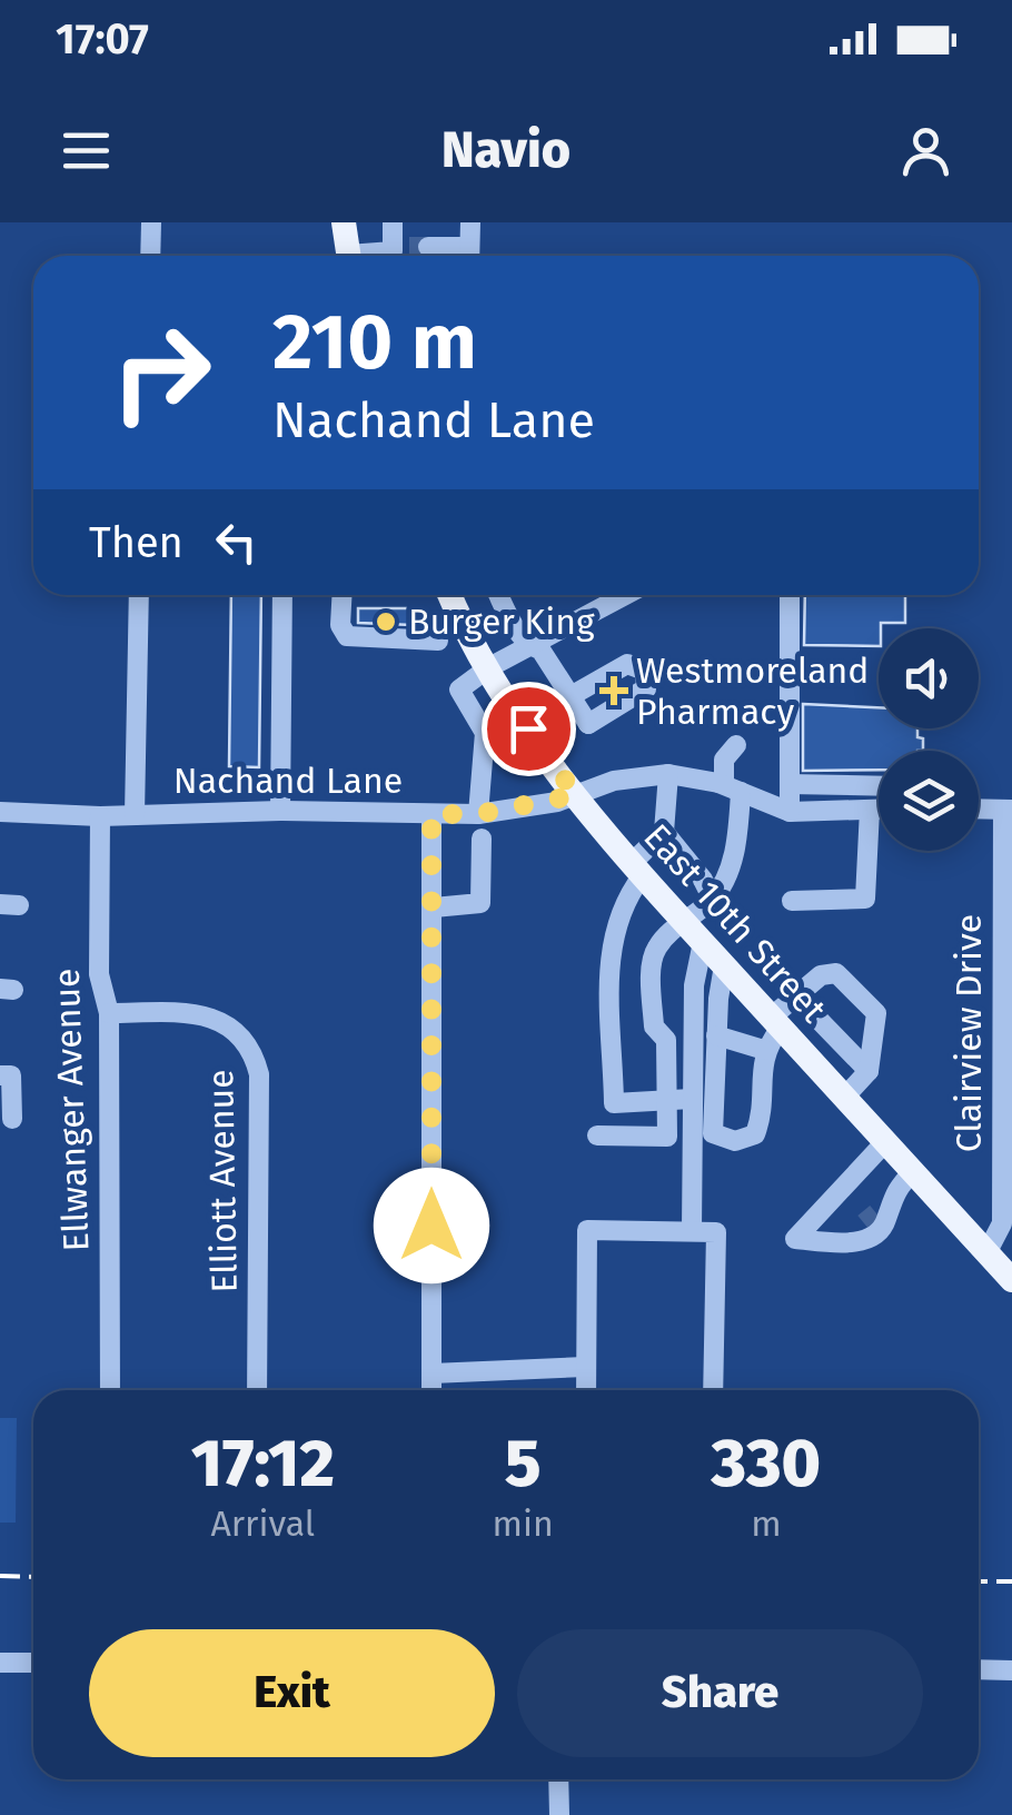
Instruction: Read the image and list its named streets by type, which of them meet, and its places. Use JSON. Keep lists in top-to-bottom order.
{
  "streets": {
    "main road": ["East 10th Street"],
    "street": [
      "Nachand Lane",
      "Clairview Drive",
      "Ellwanger Avenue",
      "Elliott Avenue"
    ]
  },
  "crossings": [
    ["Nachand Lane", "East 10th Street"],
    ["Nachand Lane", "Ellwanger Avenue"],
    ["East 10th Street", "Clairview Drive"],
    ["Ellwanger Avenue", "Elliott Avenue"]
  ],
  "places": {
    "other": ["Burger King"],
    "health": ["Westmoreland Pharmacy"]
  },
  "page": {
    "status": "17:07",
    "header": "Navio",
    "turn": ["210 m", "Nachand Lane"],
    "then": "Then",
    "eta": [
      "17:12",
      "Arrival",
      "5",
      "min",
      "330",
      "m"
    ],
    "buttons": ["Exit", "Share"]
  }
}
